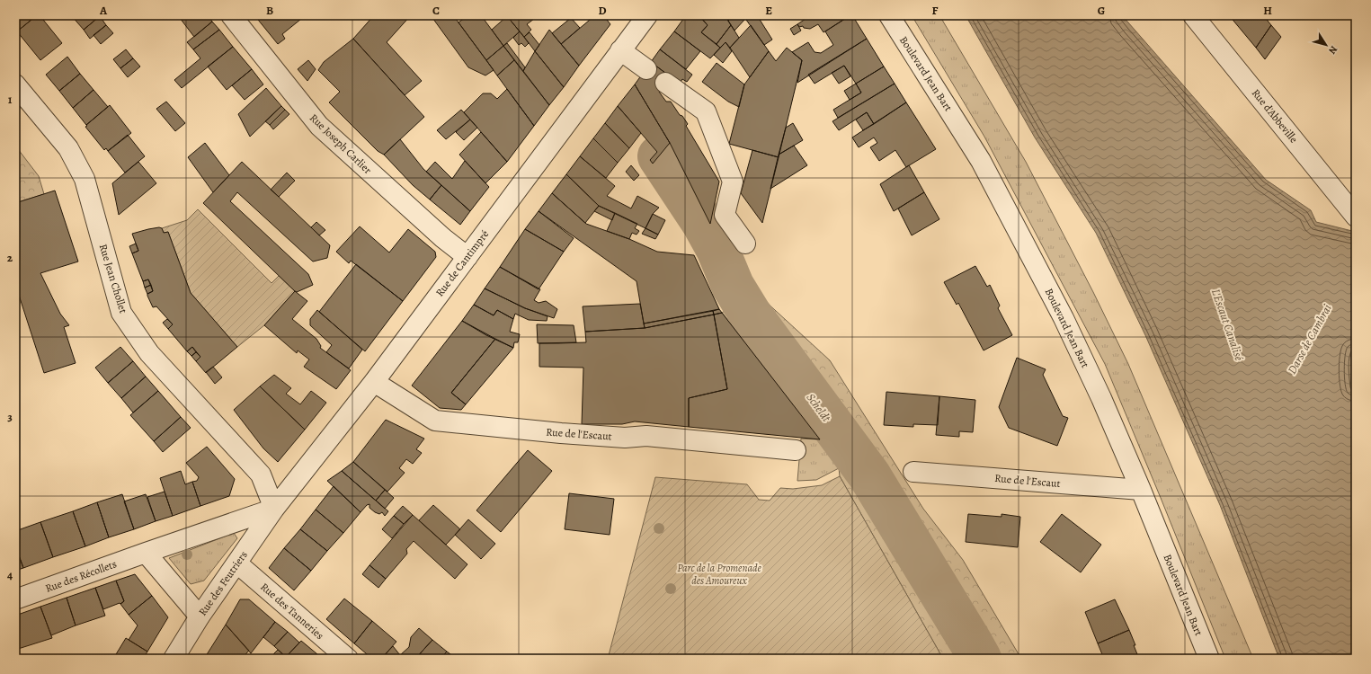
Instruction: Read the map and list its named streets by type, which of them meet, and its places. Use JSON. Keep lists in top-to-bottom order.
{
  "streets": {
    "street": [
      "Boulevard Jean Bart",
      "Rue d'Abbeville",
      "Rue Joseph Carlier",
      "Rue de Cantimpré",
      "Rue Jean Chollet",
      "Rue de l'Escaut",
      "Rue des Récollets",
      "Rue des Feutriers",
      "Rue des Tanneries"
    ]
  },
  "crossings": [
    ["Boulevard Jean Bart", "Rue de l'Escaut"],
    ["Rue Joseph Carlier", "Rue de Cantimpré"],
    ["Rue de Cantimpré", "Rue Jean Chollet"],
    ["Rue de Cantimpré", "Rue de l'Escaut"],
    ["Rue de Cantimpré", "Rue des Récollets"],
    ["Rue de Cantimpré", "Rue des Feutriers"],
    ["Rue Jean Chollet", "Rue des Récollets"],
    ["Rue Jean Chollet", "Rue des Feutriers"],
    ["Rue des Récollets", "Rue des Feutriers"],
    ["Rue des Feutriers", "Rue des Tanneries"]
  ],
  "water": ["L'Escaut Canalisé", "Darse de Cambrai", "Scheldt"],
  "parks": ["Parc de la Promenade des Amoureux"],
  "north": "bottom right",
  "grid": {
    "columns": [
      "A",
      "B",
      "C",
      "D",
      "E",
      "F",
      "G",
      "H"
    ],
    "rows": [
      "1",
      "2",
      "3",
      "4"
    ]
  }
}
